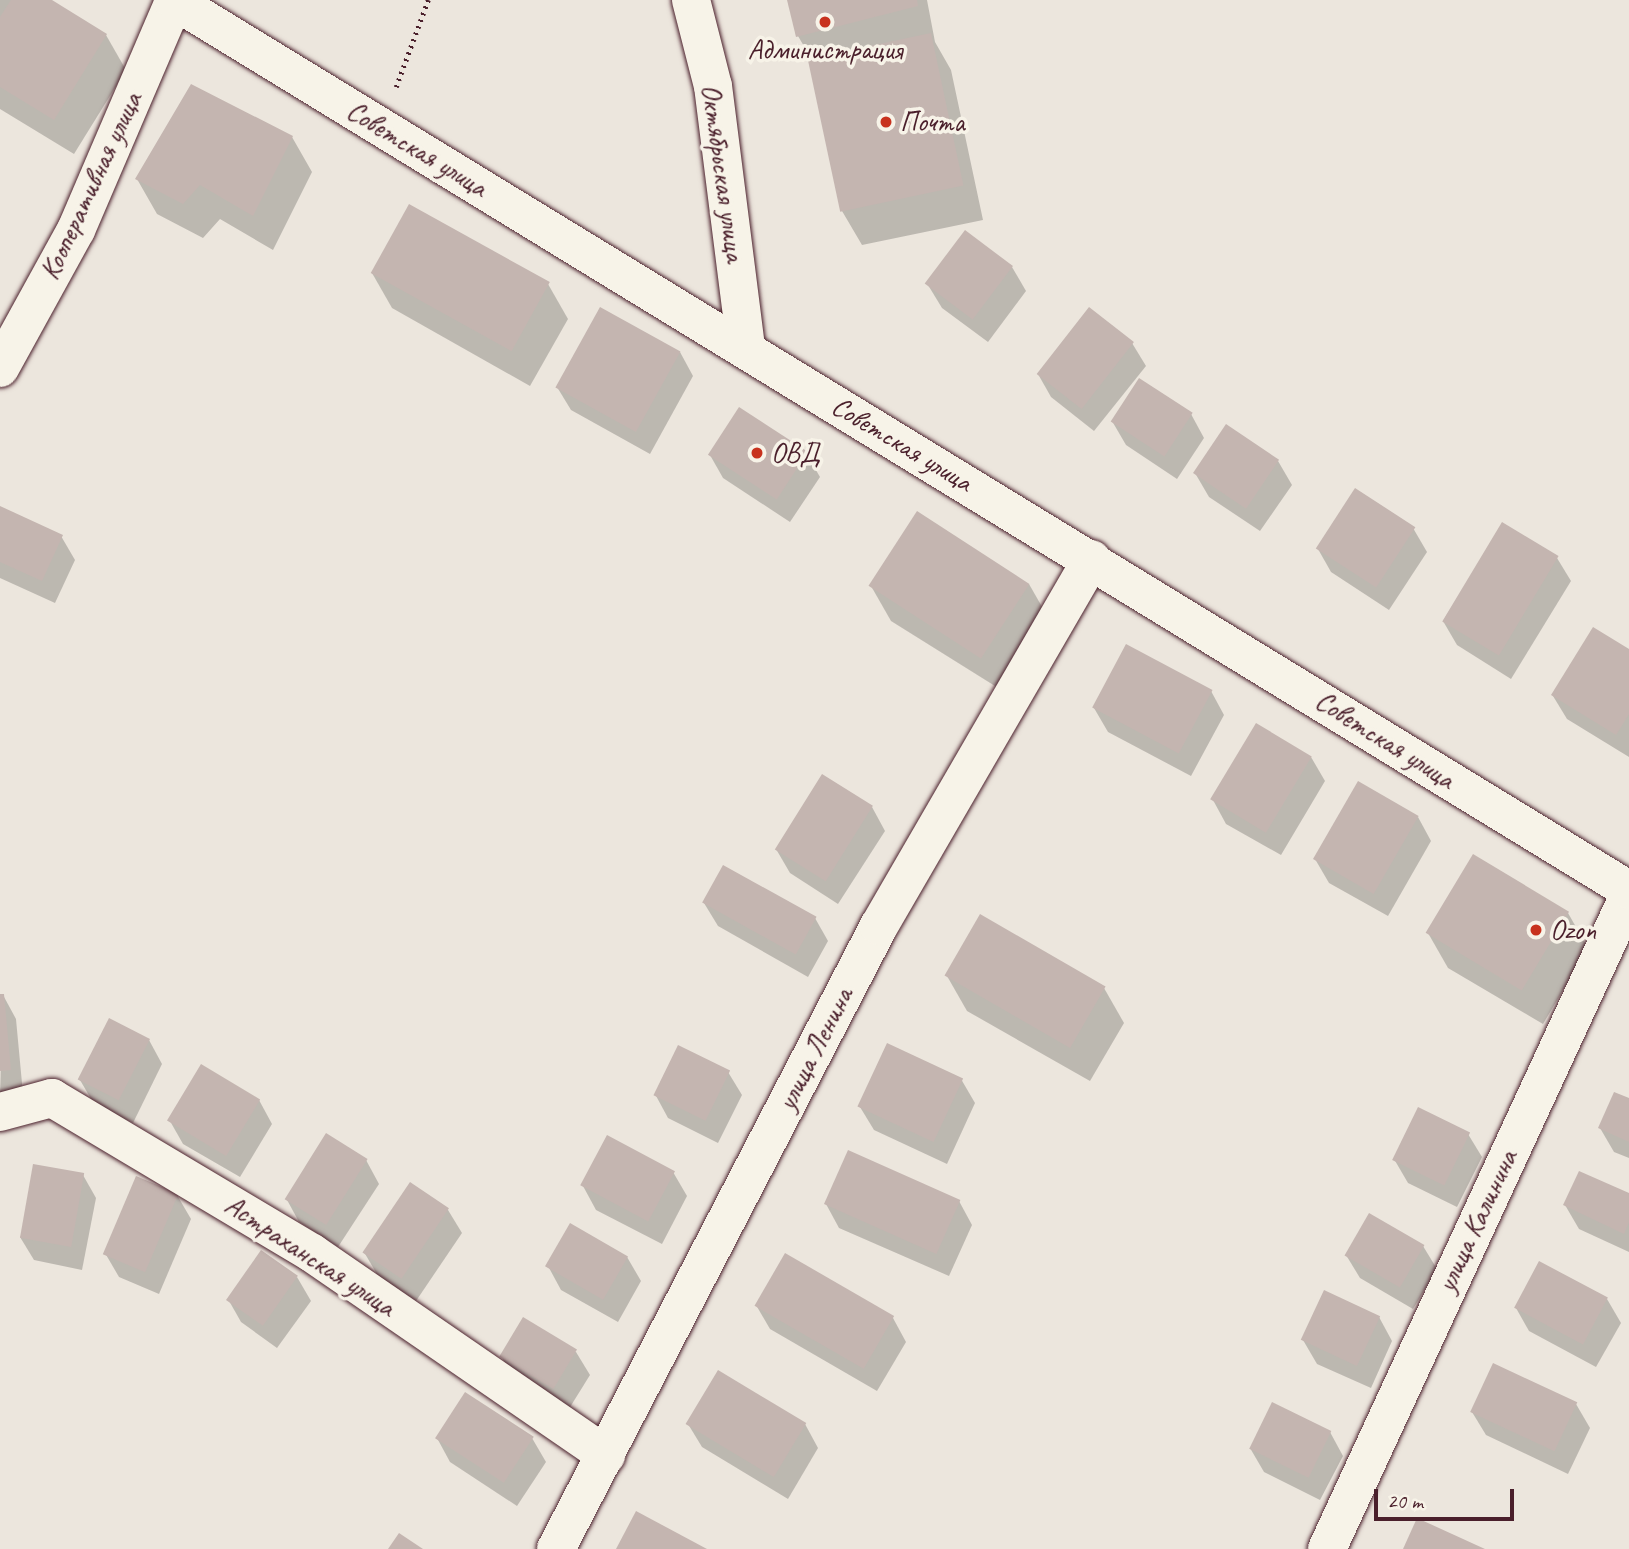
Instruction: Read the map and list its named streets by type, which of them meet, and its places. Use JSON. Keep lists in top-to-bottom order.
{
  "streets": {
    "street": [
      "Советская улица",
      "Октябрьская улица",
      "Кооперативная улица",
      "улица Ленина",
      "улица Калинина",
      "Астраханская улица"
    ]
  },
  "crossings": [
    ["Советская улица", "Октябрьская улица"],
    ["Советская улица", "Кооперативная улица"],
    ["Советская улица", "улица Ленина"],
    ["Советская улица", "улица Калинина"],
    ["улица Ленина", "Астраханская улица"]
  ],
  "places": [
    "Администрация",
    "Почта",
    "ОВД",
    "Ozon"
  ],
  "scale_bar": "20 m"
}
